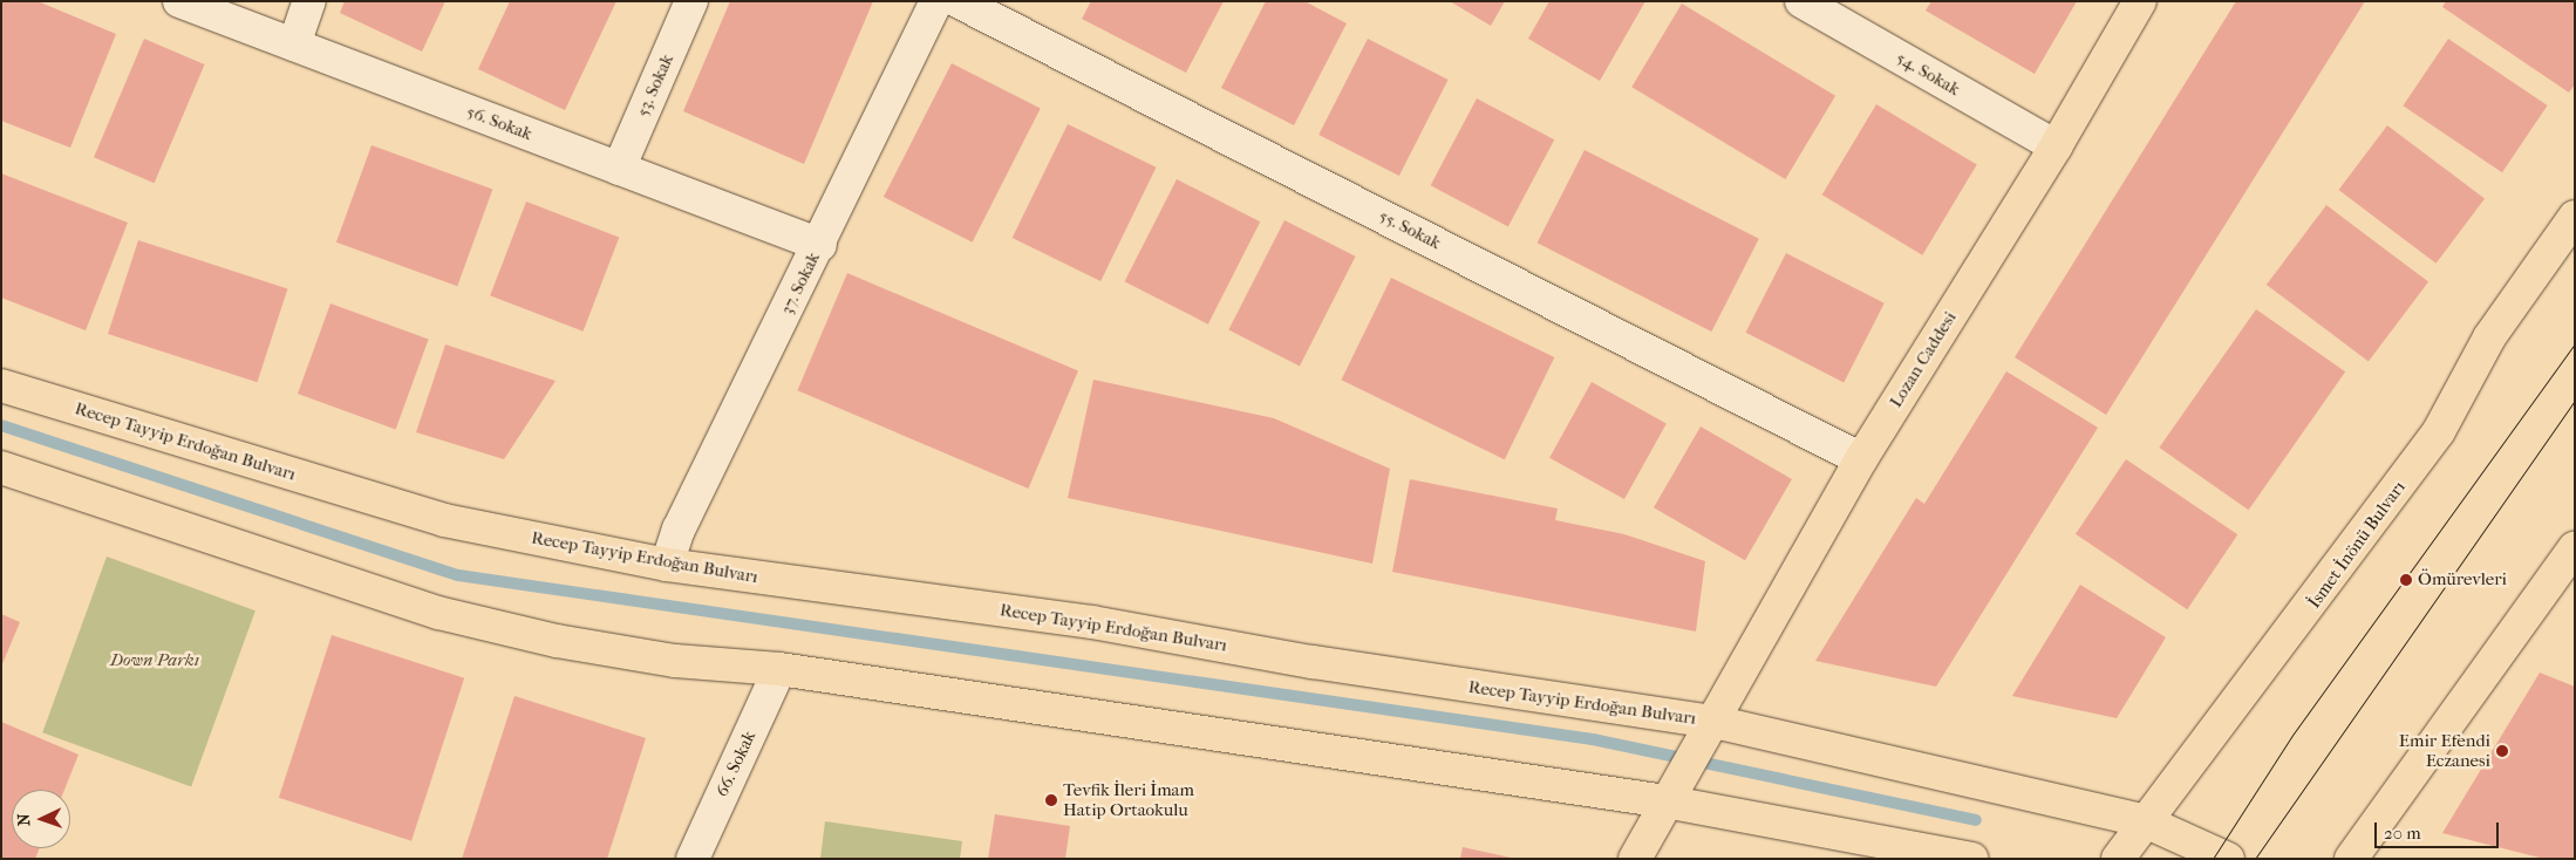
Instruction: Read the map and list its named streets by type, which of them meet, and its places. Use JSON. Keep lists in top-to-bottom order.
{
  "streets": {
    "main road": ["Lozan Caddesi", "Recep Tayyip Erdoğan Bulvarı", "İsmet İnönü Bulvarı"],
    "street": [
      "54. Sokak",
      "53. Sokak",
      "56. Sokak",
      "55. Sokak",
      "37. Sokak",
      "66. Sokak"
    ]
  },
  "crossings": [
    ["54. Sokak", "Lozan Caddesi"],
    ["53. Sokak", "56. Sokak"],
    ["56. Sokak", "37. Sokak"],
    ["55. Sokak", "Lozan Caddesi"],
    ["37. Sokak", "Recep Tayyip Erdoğan Bulvarı"],
    ["Lozan Caddesi", "Recep Tayyip Erdoğan Bulvarı"],
    ["Recep Tayyip Erdoğan Bulvarı", "İsmet İnönü Bulvarı"]
  ],
  "parks": ["Down Parkı"],
  "places": ["Ömürevleri", "Emir Efendi Eczanesi", "Tevfik İleri İmam Hatip Ortaokulu"],
  "scale_bar": "20 m",
  "north": "left"
}
